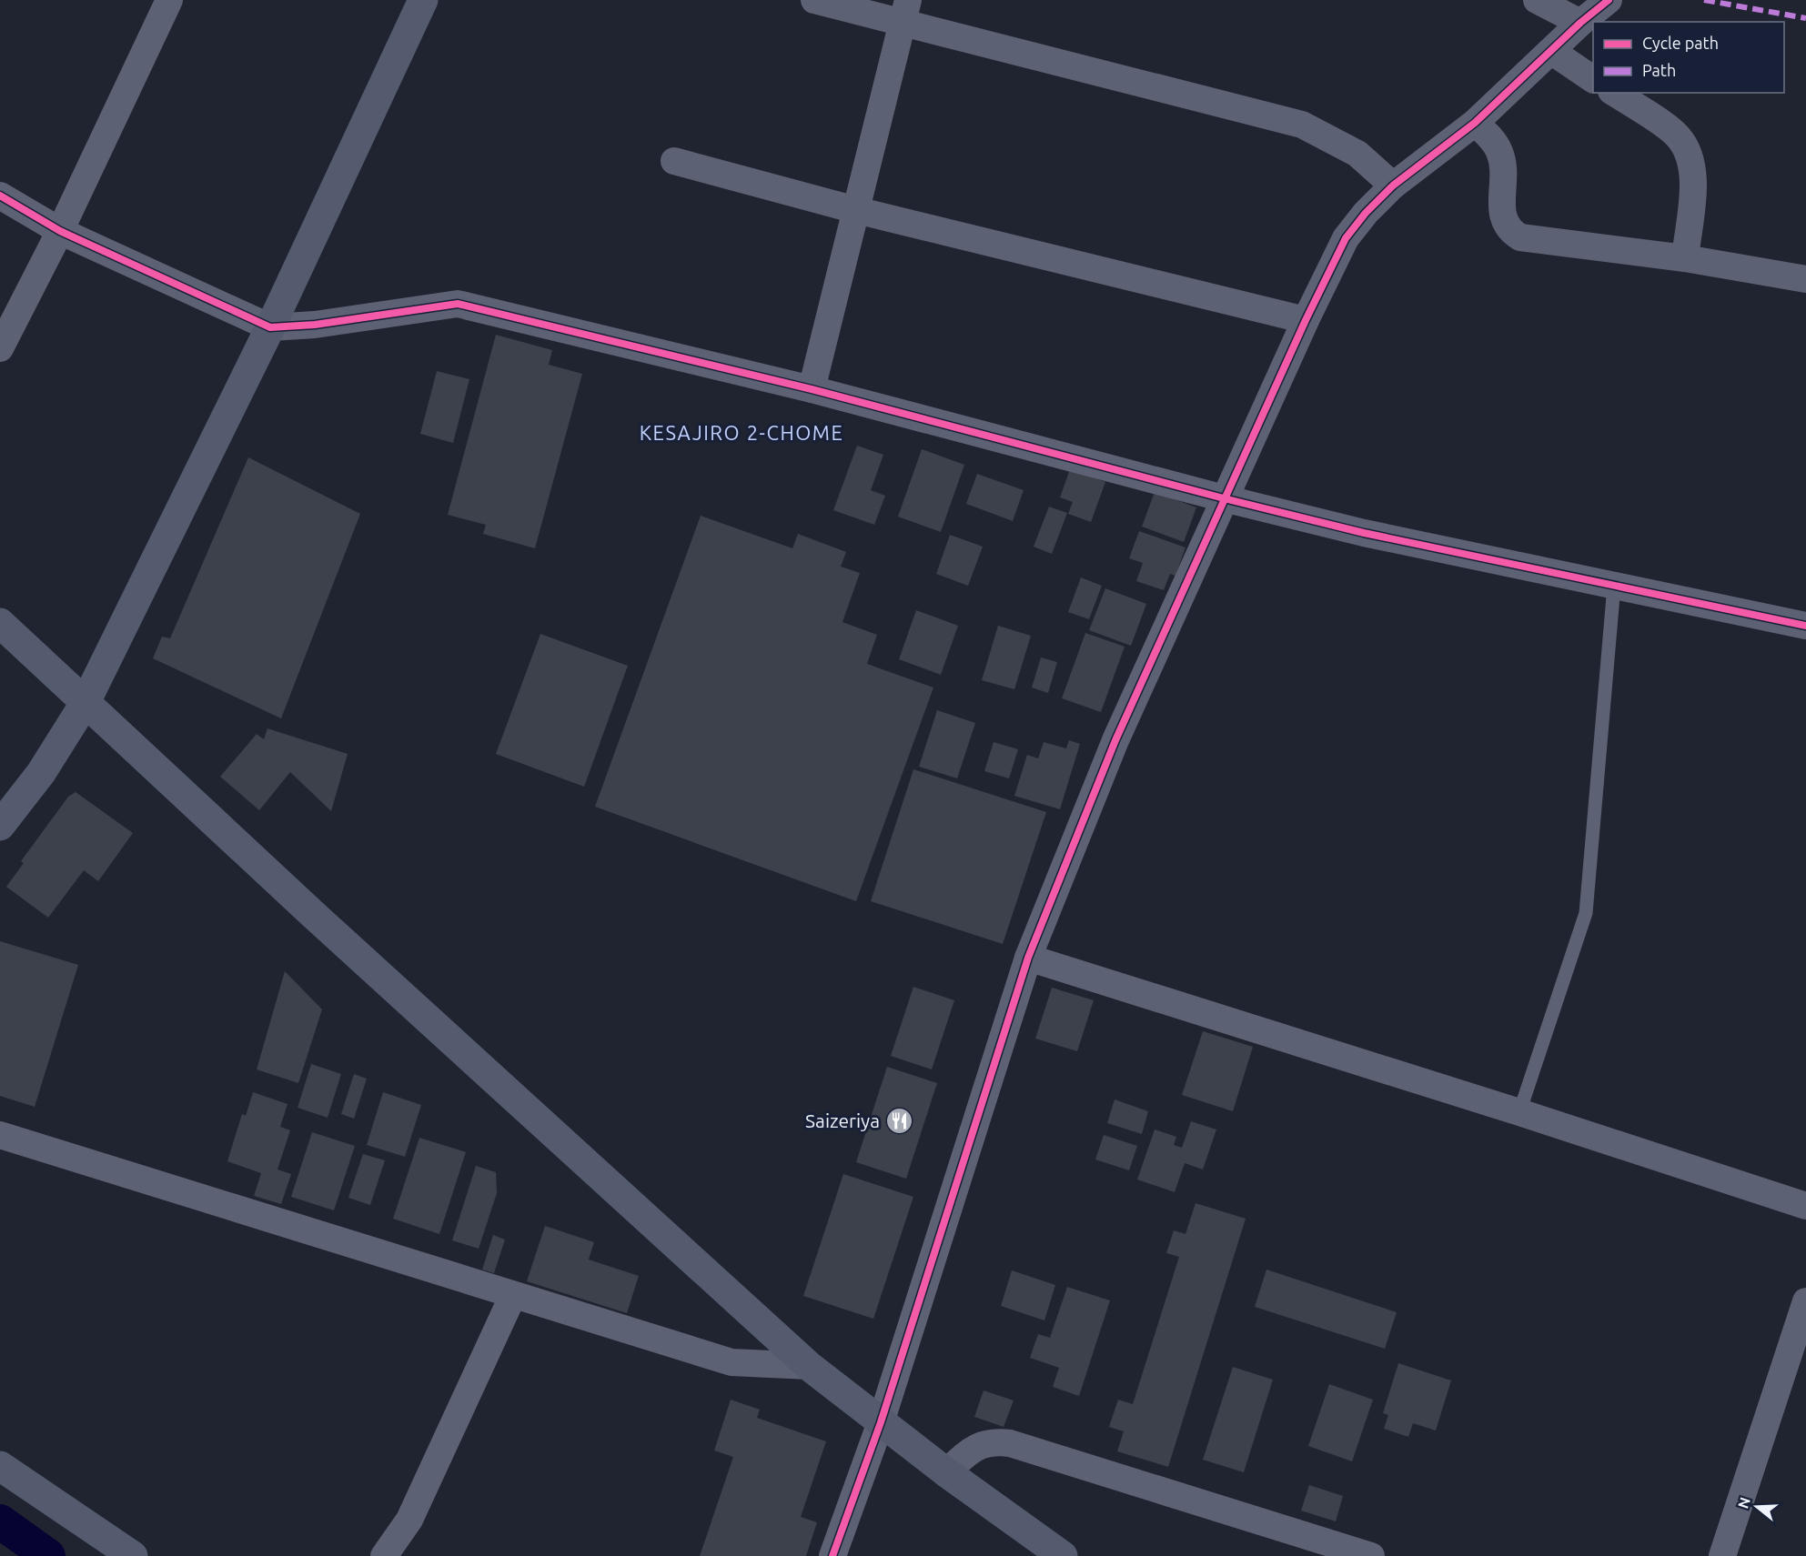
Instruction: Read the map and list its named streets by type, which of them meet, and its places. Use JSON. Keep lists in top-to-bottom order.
{
  "districts": ["KESAJIRO 2-CHOME"],
  "places": {
    "restaurant": ["Saizeriya"]
  },
  "legend": ["Cycle path", "Path"],
  "north": "left"
}
